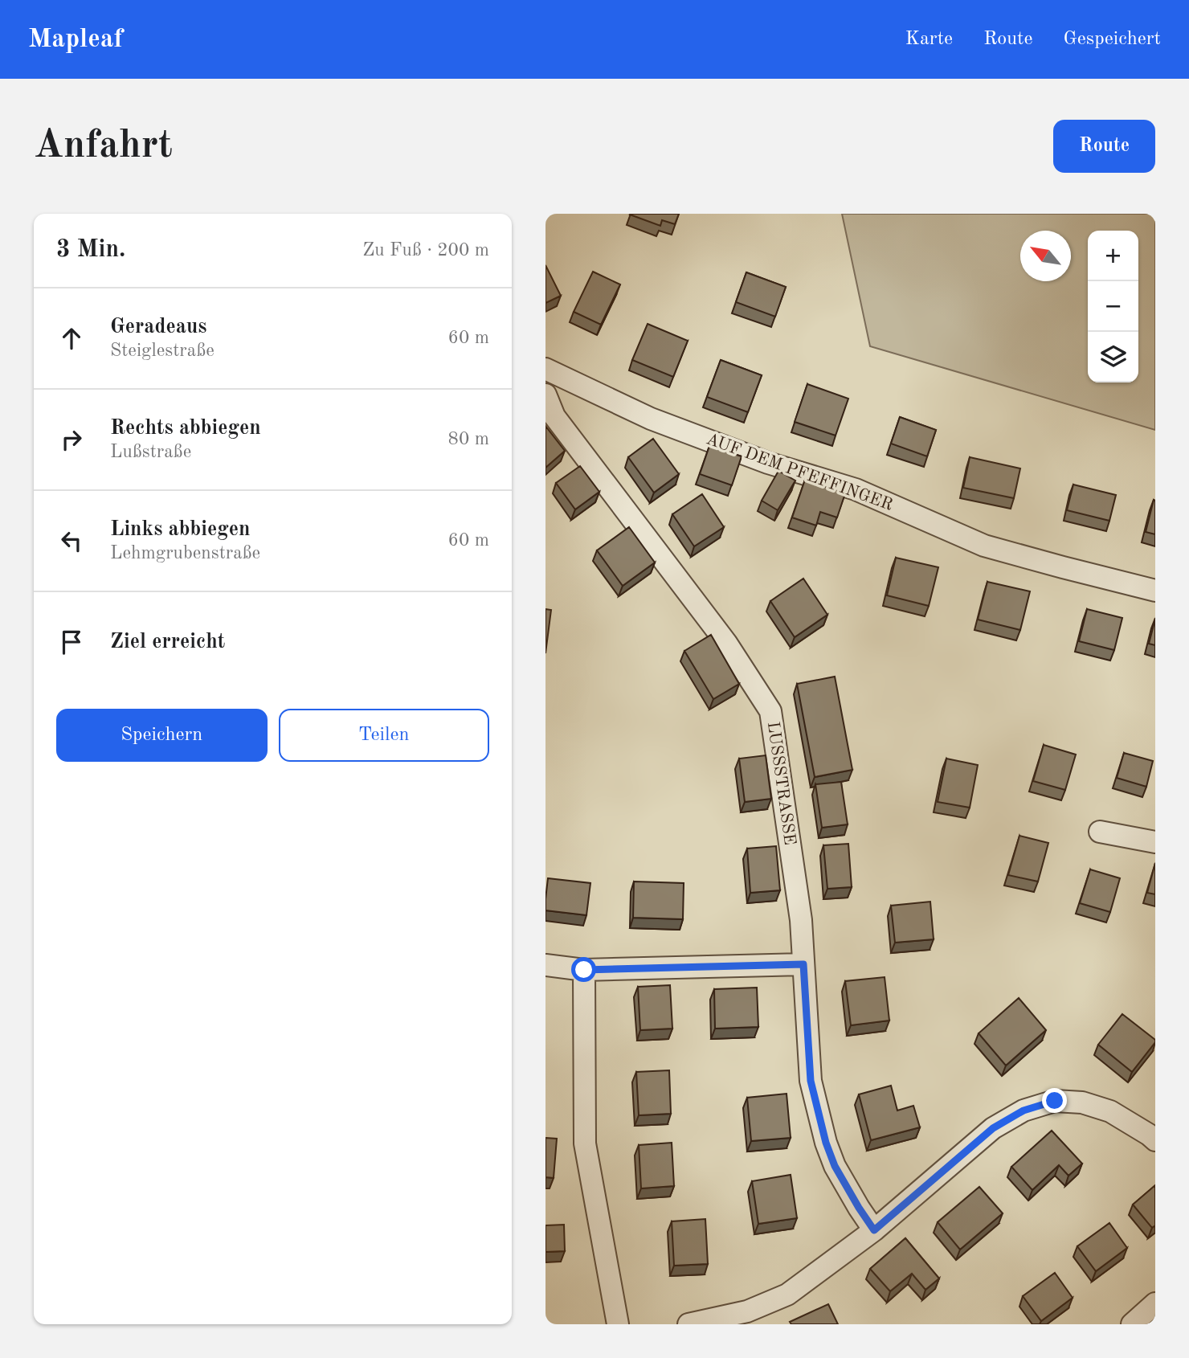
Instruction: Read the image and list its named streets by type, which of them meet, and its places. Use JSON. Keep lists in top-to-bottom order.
{
  "streets": {
    "street": ["AUF DEM PFEFFINGER", "LUSSSTRASSE"]
  },
  "north": "top left",
  "page": {
    "header": "Mapleaf",
    "nav": ["Karte", "Route", "Gespeichert"],
    "buttons": [
      "Route",
      ["Speichern", "Teilen"]
    ],
    "title": "Anfahrt",
    "heading": ["3 Min.", "Zu Fuß · 200 m"],
    "map_buttons": ["+", "−"],
    "list": [
      ["Geradeaus", "Steiglestraße", "60 m"],
      ["Rechts abbiegen", "Lußstraße", "80 m"],
      ["Links abbiegen", "Lehmgrubenstraße", "60 m"],
      "Ziel erreicht"
    ]
  }
}
